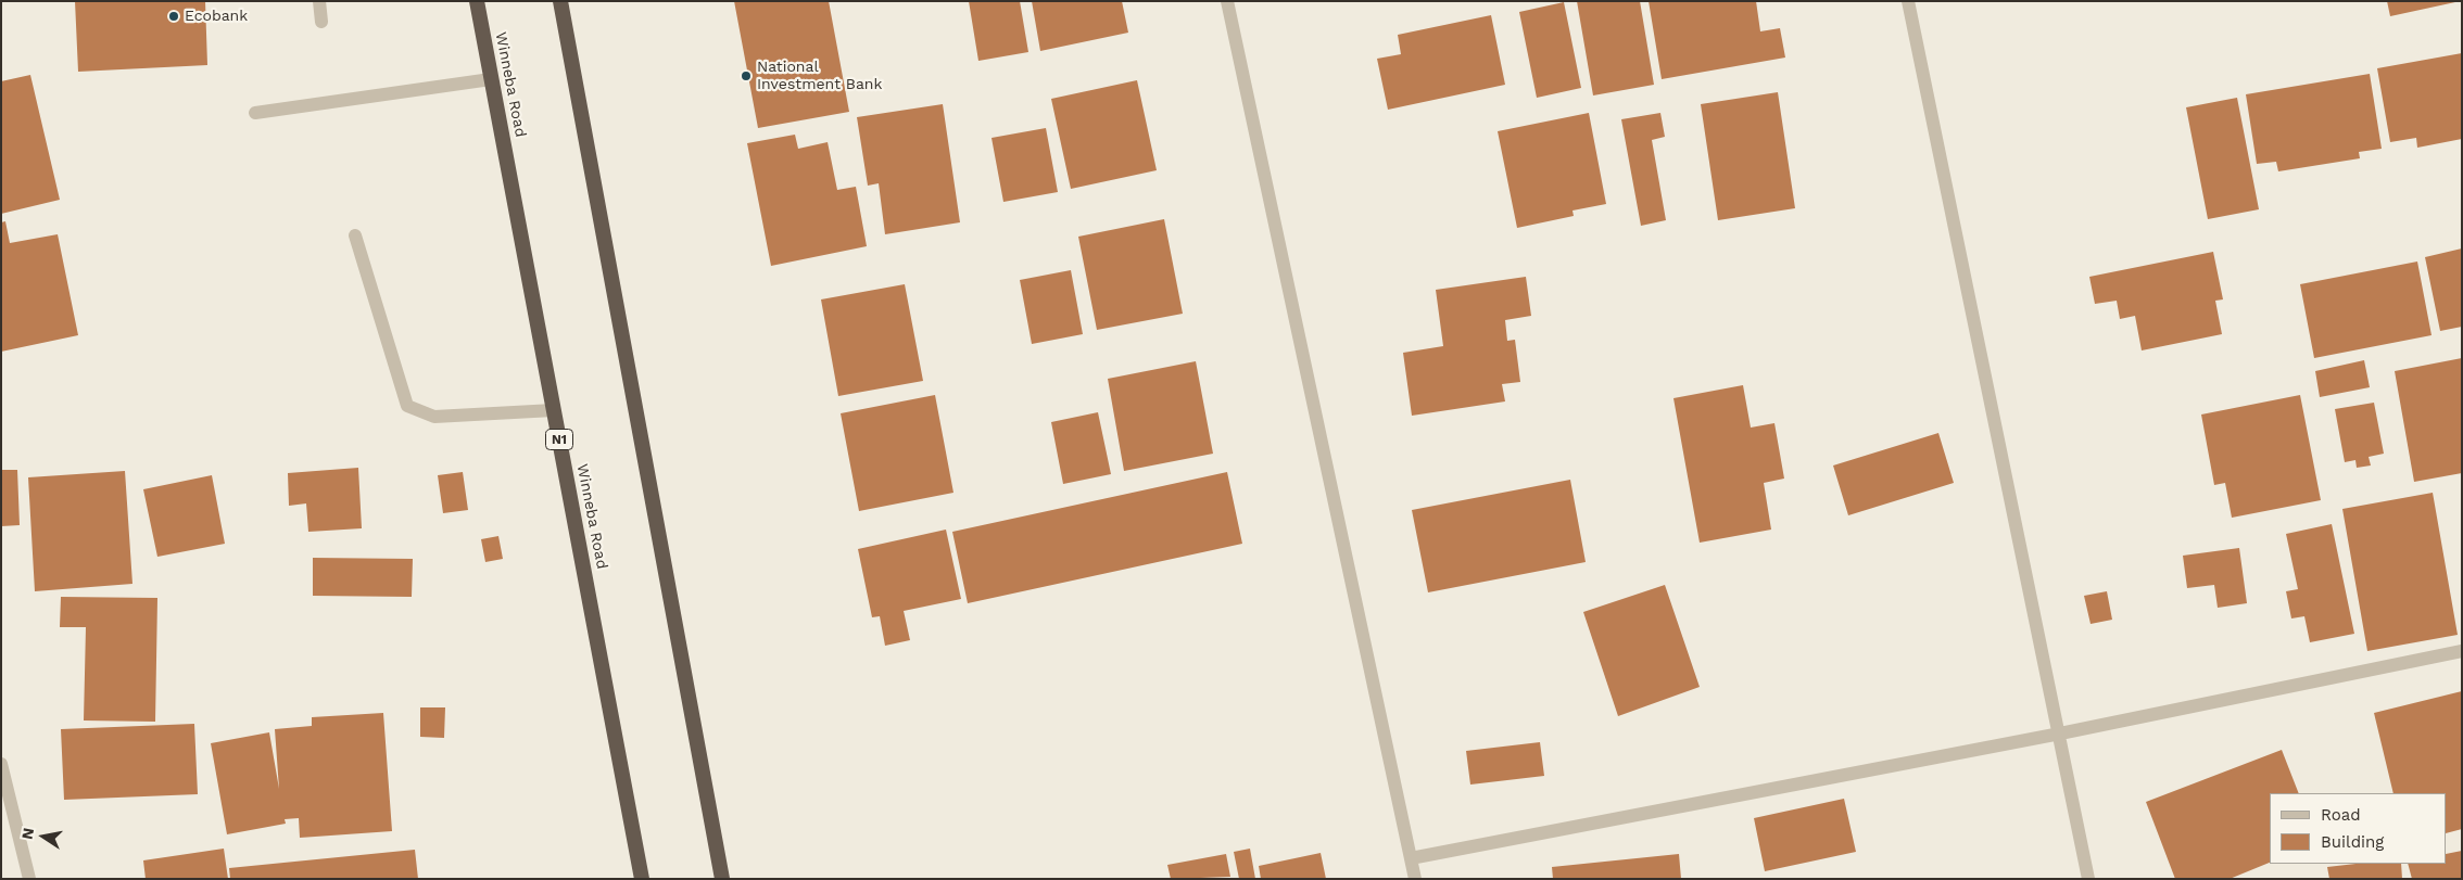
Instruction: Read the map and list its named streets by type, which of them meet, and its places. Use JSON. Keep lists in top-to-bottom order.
{
  "streets": {
    "highway": ["Winneba Road", "N1"]
  },
  "places": ["Ecobank", "National Investment Bank"],
  "legend": ["Road", "Building"],
  "north": "left"
}
